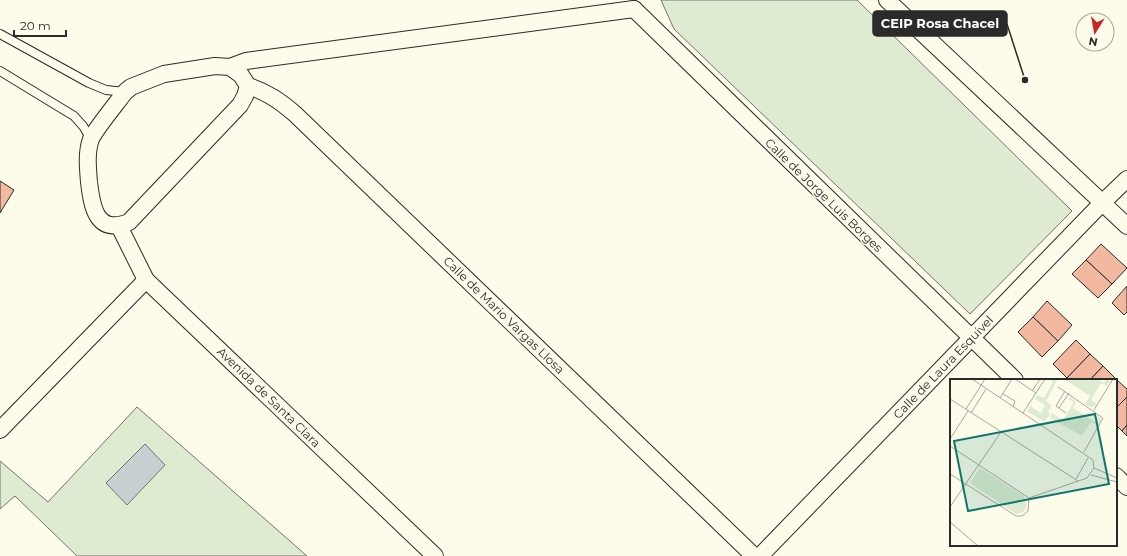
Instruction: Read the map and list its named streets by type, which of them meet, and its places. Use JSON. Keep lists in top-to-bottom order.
{
  "streets": {
    "street": [
      "Calle de Jorge Luis Borges",
      "Calle de Mario Vargas Llosa",
      "Calle de Laura Esquivel",
      "Avenida de Santa Clara"
    ]
  },
  "crossings": [
    ["Calle de Jorge Luis Borges", "Calle de Laura Esquivel"]
  ],
  "places": ["CEIP Rosa Chacel"],
  "scale_bar": "20 m",
  "north": "bottom"
}
